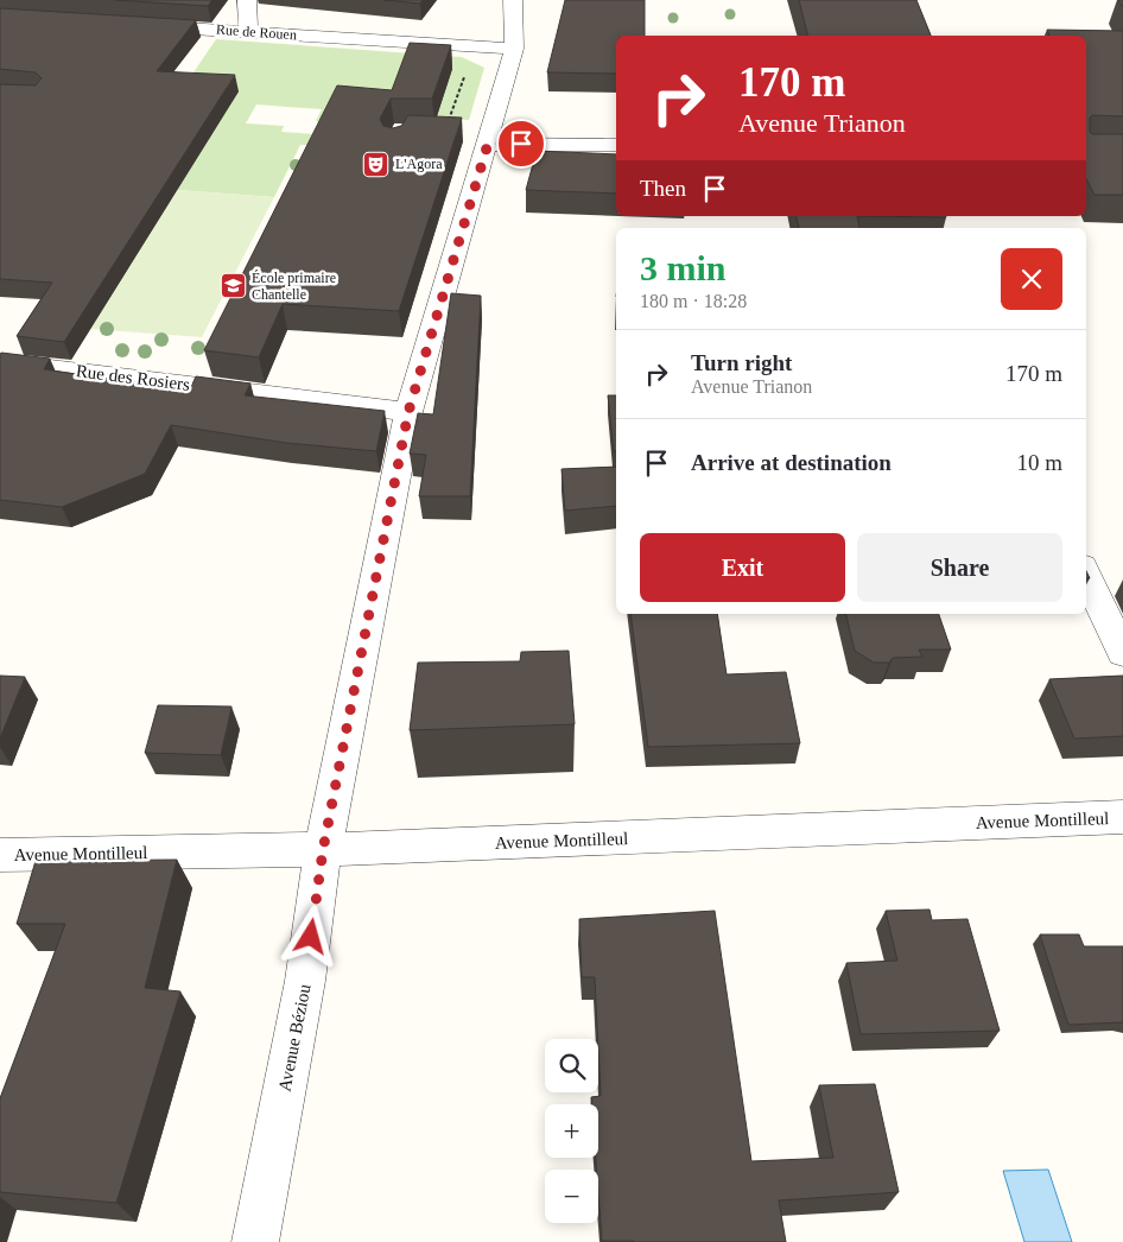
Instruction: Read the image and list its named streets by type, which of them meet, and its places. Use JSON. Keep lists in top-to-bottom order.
{
  "streets": {
    "street": [
      "Rue de Rouen",
      "Rue des Rosiers",
      "Avenue Montilleul",
      "Avenue Béziou"
    ]
  },
  "crossings": [
    ["Rue de Rouen", "Avenue Béziou"],
    ["Rue des Rosiers", "Avenue Béziou"],
    ["Avenue Montilleul", "Avenue Béziou"]
  ],
  "places": {
    "theatre": ["L'Agora"],
    "school or university": ["École primaire Chantelle"]
  },
  "page": {
    "turn": ["170 m", "Avenue Trianon"],
    "then": "Then",
    "heading": ["3 min", "180 m · 18:28"],
    "list": [
      {
        "name": "Turn right",
        "note": "Avenue Trianon",
        "value": "170 m"
      },
      {
        "name": "Arrive at destination",
        "value": "10 m"
      }
    ],
    "buttons": ["Exit", "Share"],
    "map_buttons": ["+", "−"]
  }
}
